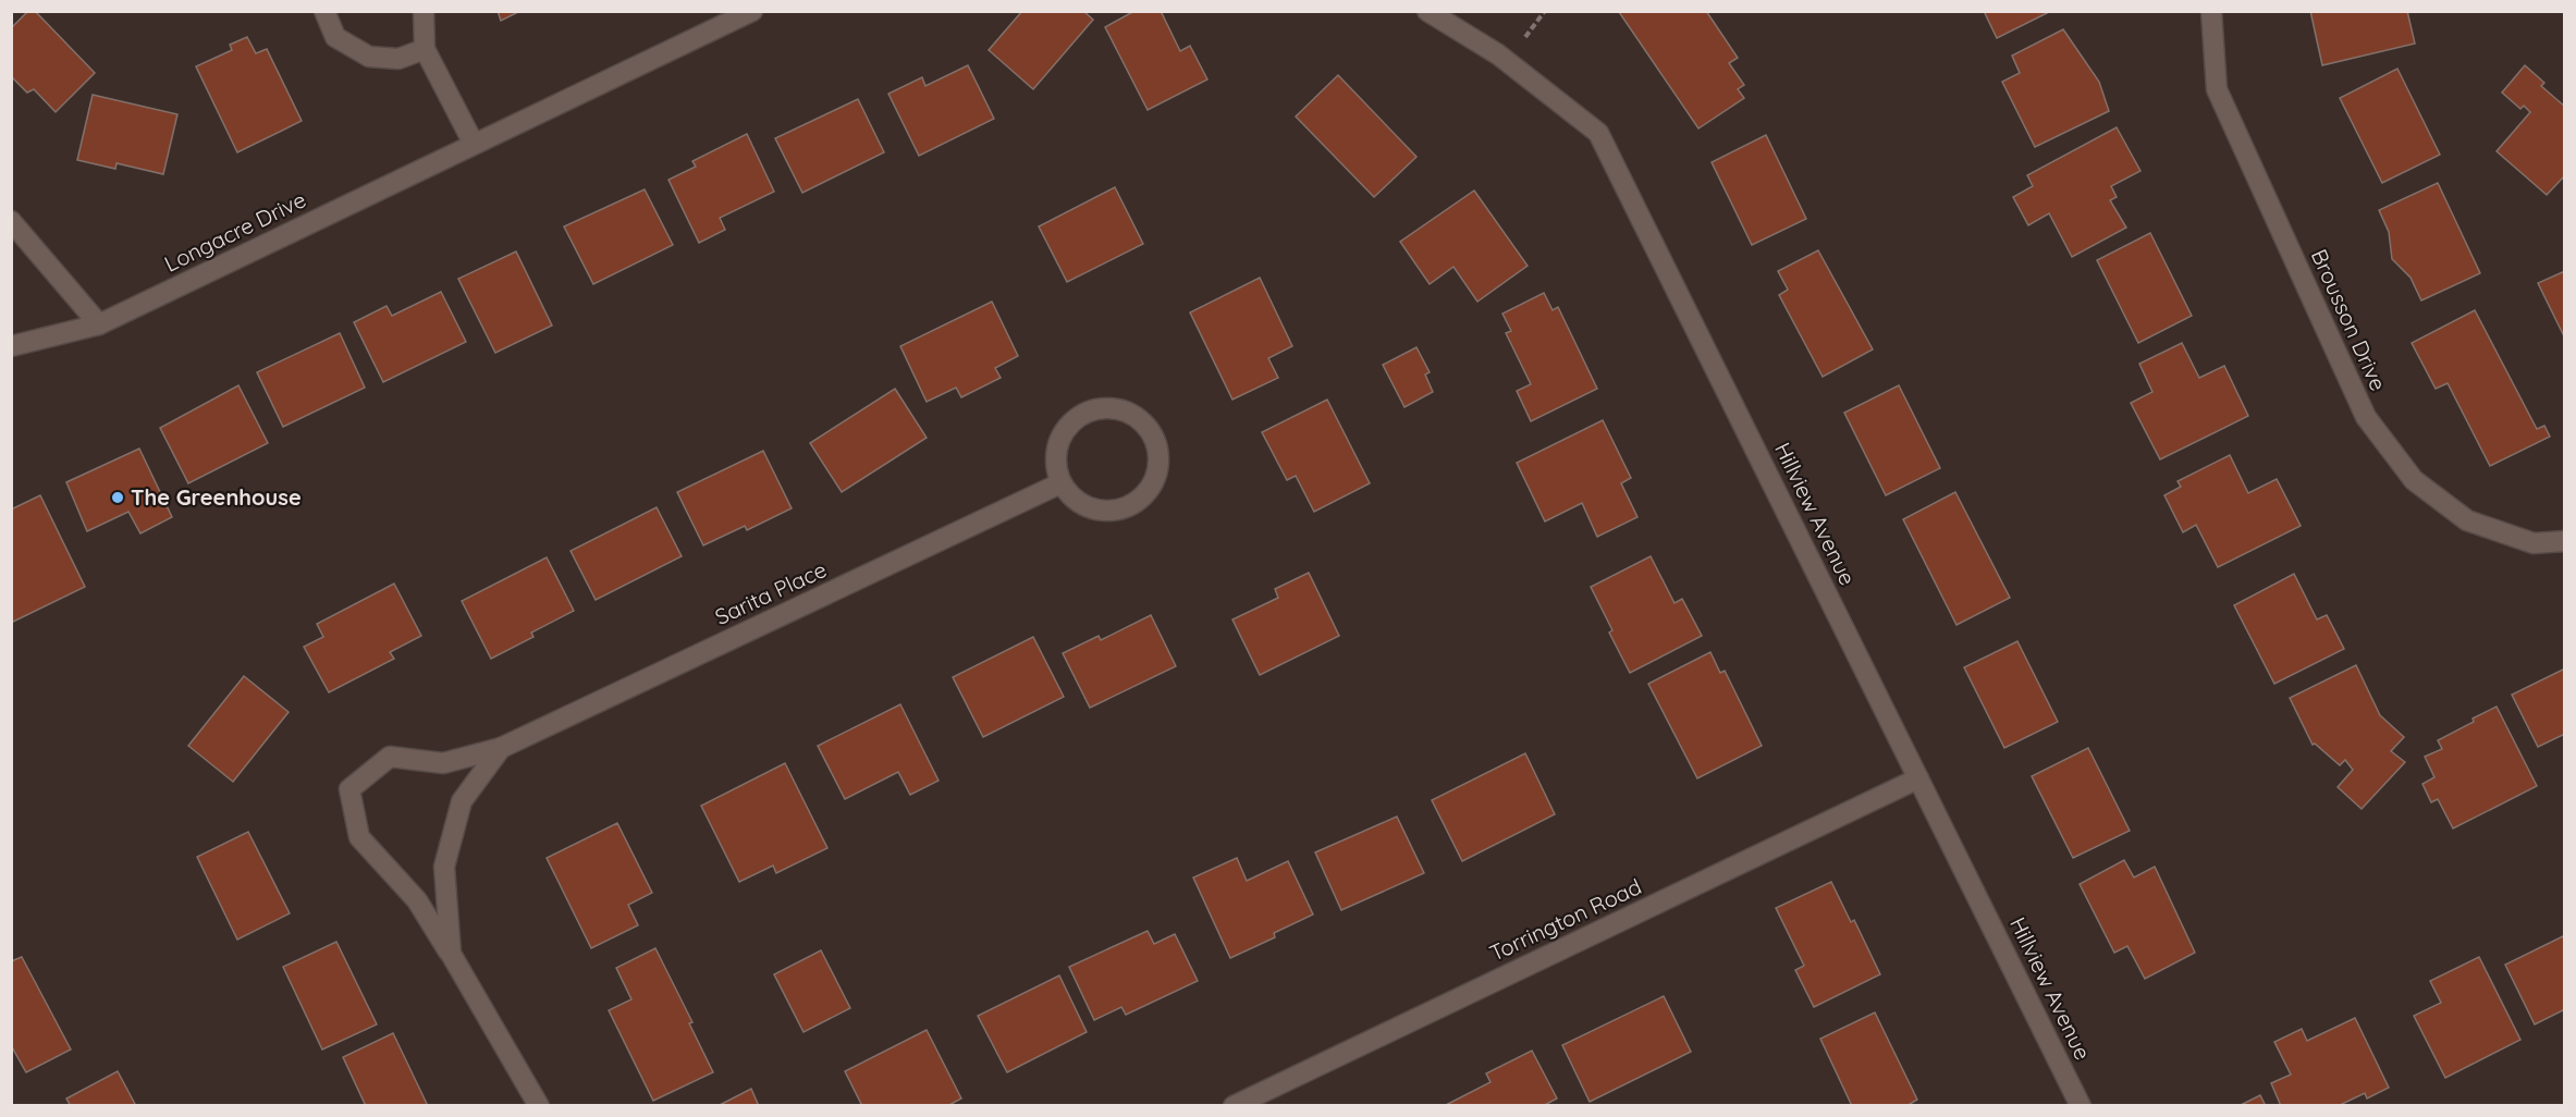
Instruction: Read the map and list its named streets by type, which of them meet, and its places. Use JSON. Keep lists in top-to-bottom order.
{
  "streets": {
    "street": [
      "Longacre Drive",
      "Brousson Drive",
      "Hillview Avenue",
      "Sarita Place",
      "Torrington Road"
    ]
  },
  "crossings": [
    ["Hillview Avenue", "Torrington Road"]
  ],
  "places": ["The Greenhouse"]
}
